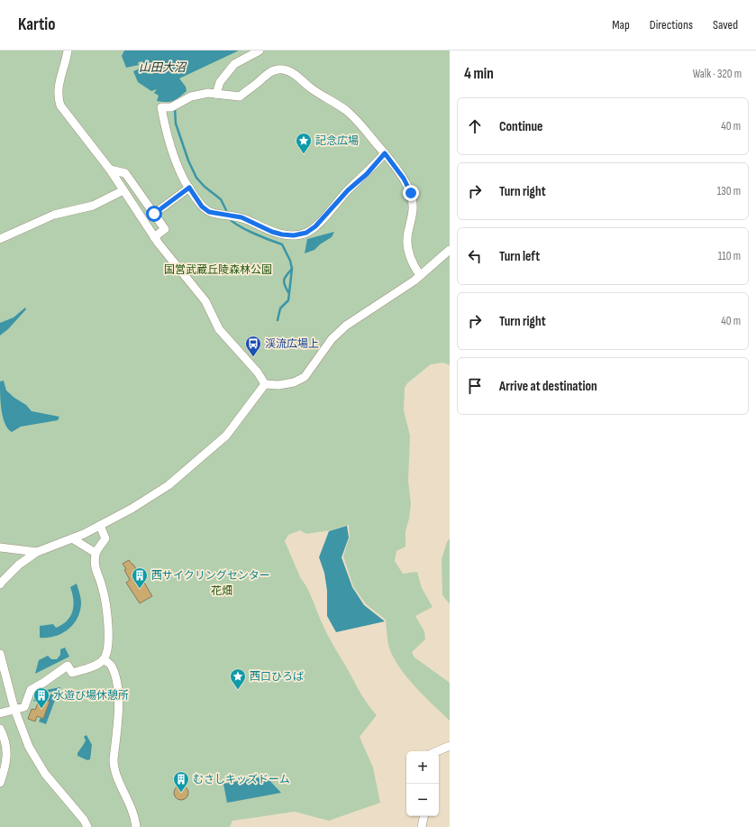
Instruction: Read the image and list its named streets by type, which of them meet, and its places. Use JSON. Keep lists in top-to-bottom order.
{
  "water": ["山田大沼"],
  "parks": ["国営武蔵丘陵森林公園", "花畑"],
  "places": {
    "place": ["記念広場", "西口ひろば"],
    "bus stop": ["渓流広場上"],
    "building": ["西サイクリングセンター", "水遊び場休憩所", "むさしキッズドーム"]
  },
  "page": {
    "header": "Kartio",
    "nav": ["Map", "Directions", "Saved"],
    "heading": ["4 min", "Walk · 320 m"],
    "list": [
      ["Continue", "40 m"],
      ["Turn right", "130 m"],
      ["Turn left", "110 m"],
      ["Turn right", "40 m"],
      "Arrive at destination"
    ],
    "map_buttons": ["+", "−"]
  }
}
